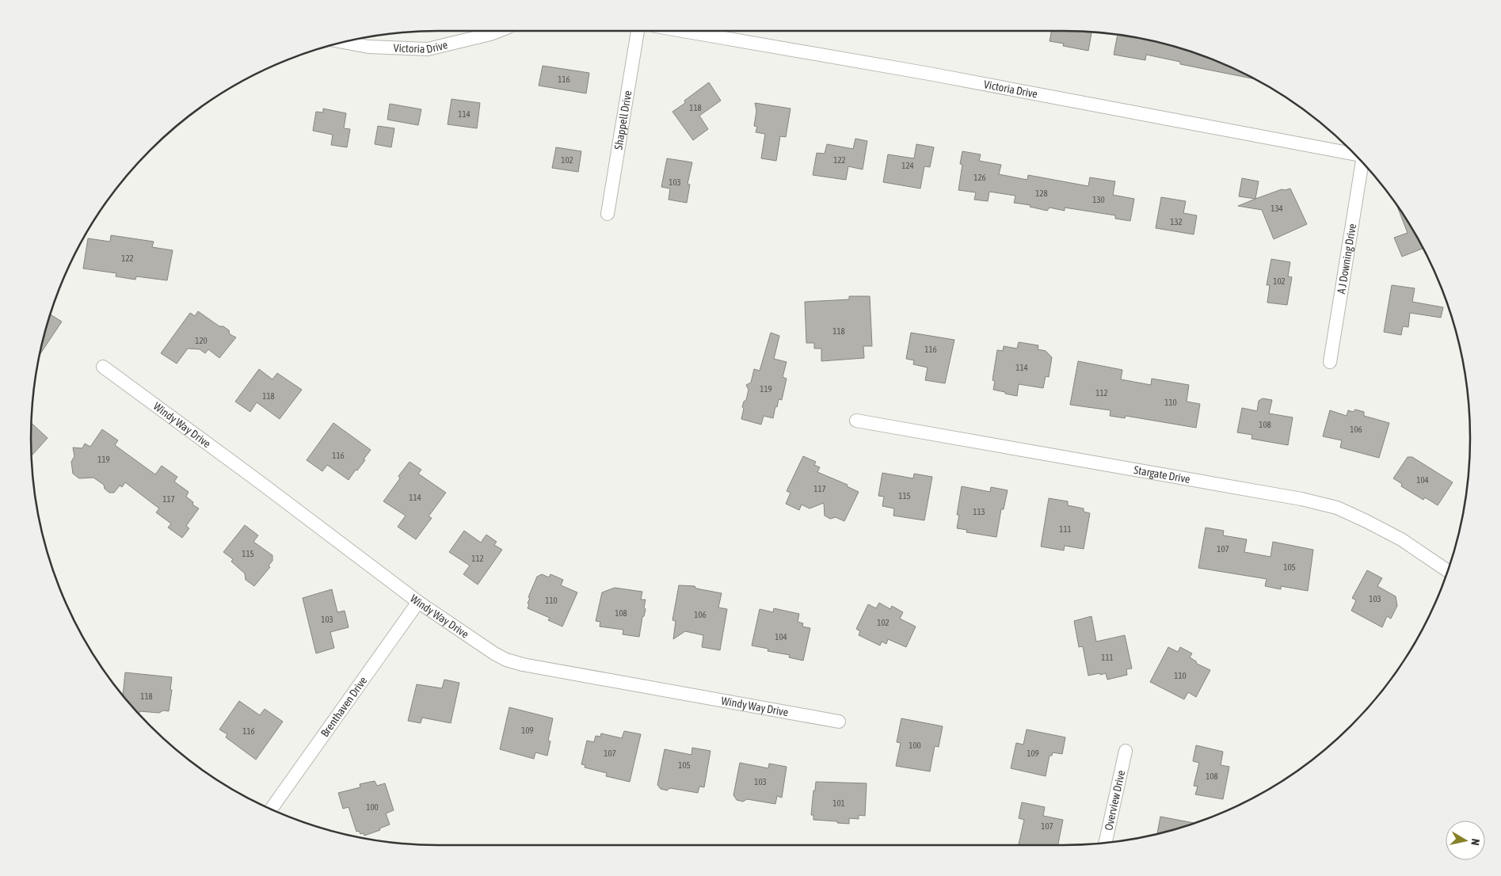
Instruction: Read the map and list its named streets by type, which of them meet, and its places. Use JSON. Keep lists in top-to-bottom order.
{
  "streets": {
    "street": [
      "Victoria Drive",
      "Shappell Drive",
      "A J Downing Drive",
      "Windy Way Drive",
      "Stargate Drive",
      "Brenthaven Drive",
      "Overview Drive"
    ]
  },
  "crossings": [
    ["Windy Way Drive", "Brenthaven Drive"]
  ],
  "house_numbers": [
    "116",
    "118",
    "114",
    "102",
    "122",
    "124",
    "126",
    "103",
    "128",
    "130",
    "134",
    "132",
    "122",
    "102",
    "118",
    "120",
    "116",
    "114",
    "119",
    "112",
    "118",
    "110",
    "108",
    "106",
    "116",
    "119",
    "104",
    "117",
    "115",
    "114",
    "117",
    "113",
    "111",
    "107",
    "115",
    "112",
    "105",
    "103",
    "110",
    "108",
    "106",
    "103",
    "102",
    "104",
    "111",
    "110",
    "118",
    "109",
    "116",
    "100",
    "107",
    "109",
    "105",
    "108",
    "103",
    "101",
    "100",
    "107"
  ],
  "north": "right"
}
